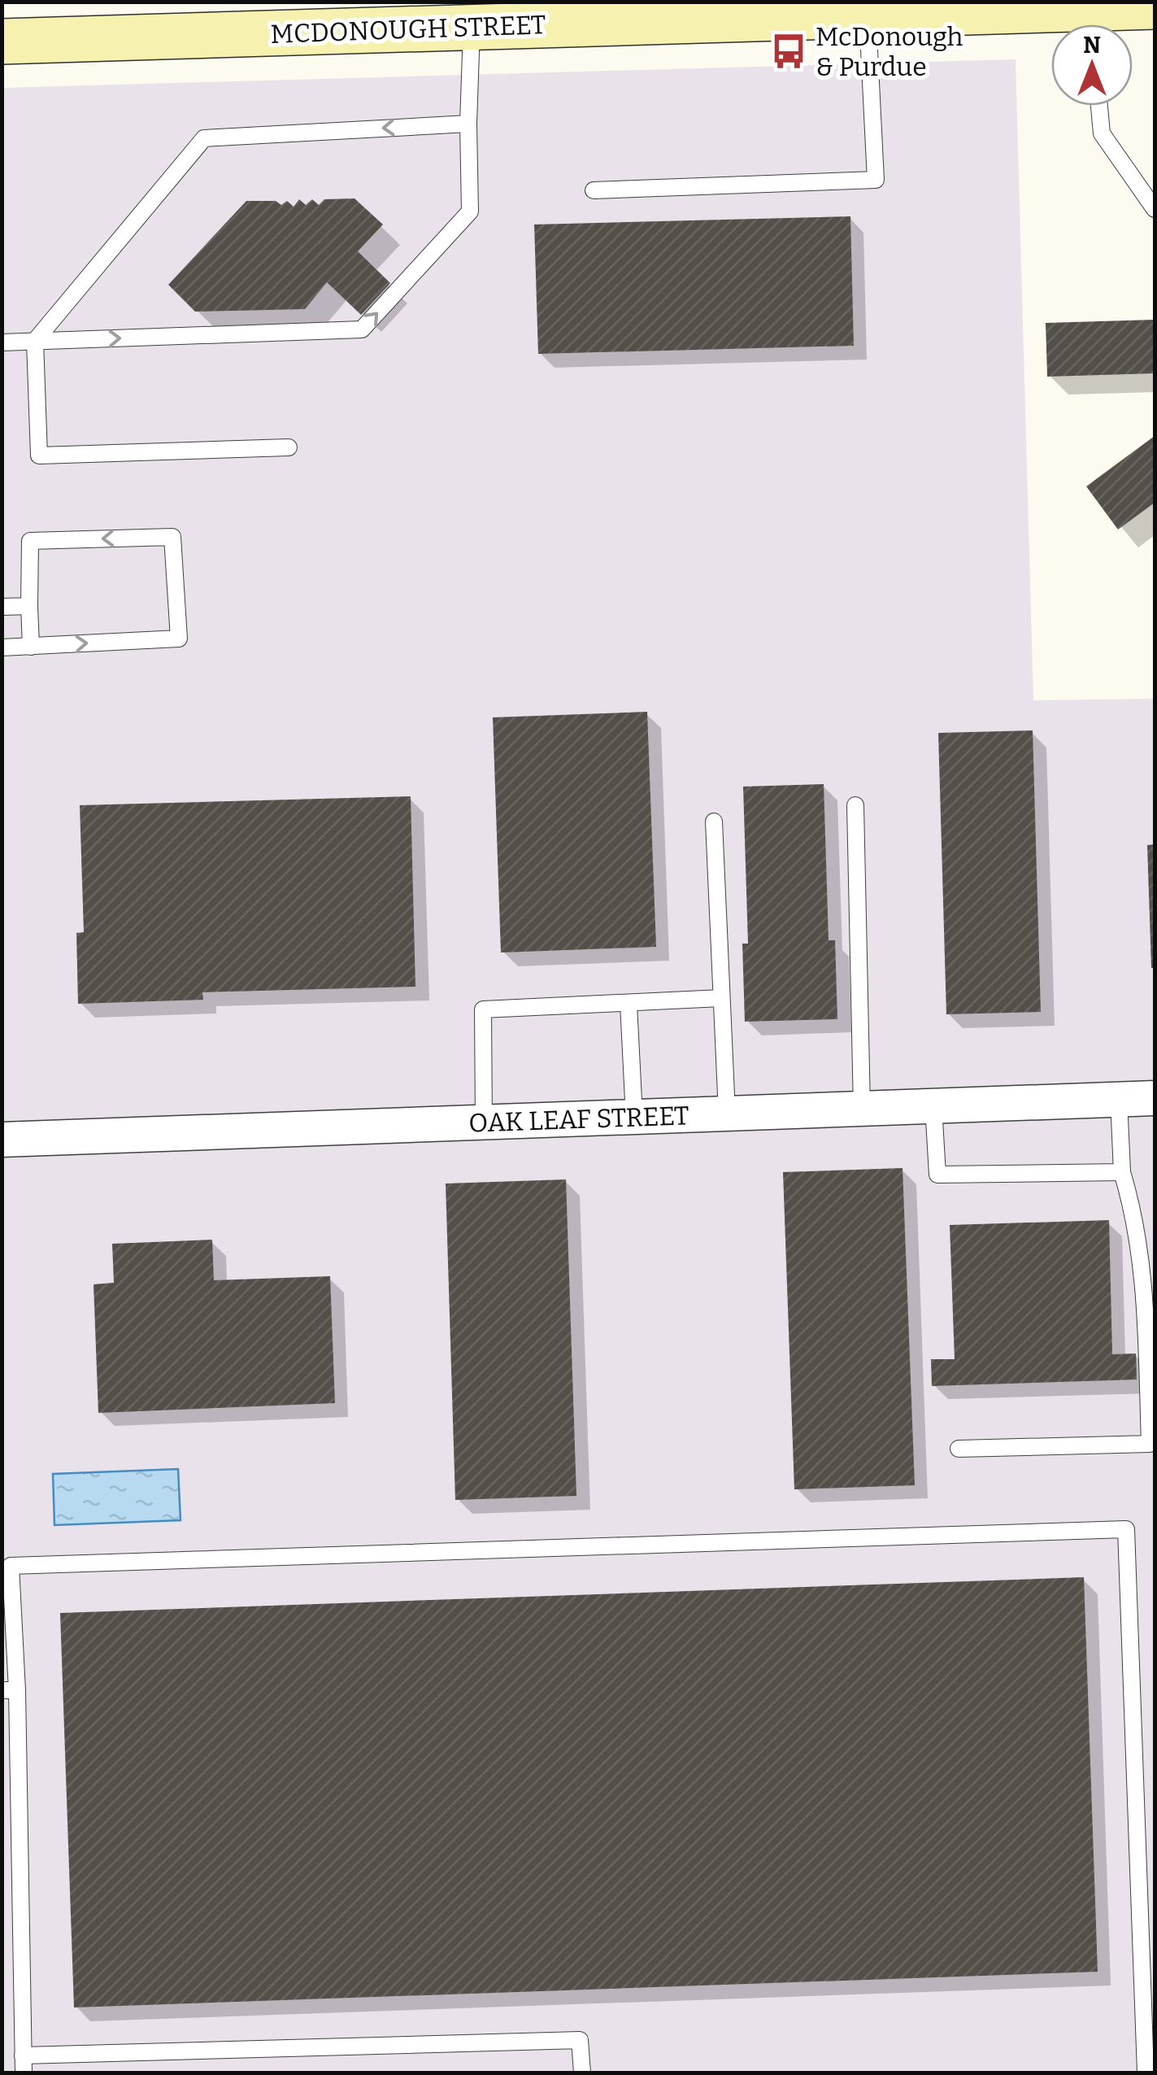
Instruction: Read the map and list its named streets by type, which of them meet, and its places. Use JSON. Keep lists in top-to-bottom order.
{
  "streets": {
    "street": ["MCDONOUGH STREET", "OAK LEAF STREET"]
  },
  "places": {
    "bus stop": ["McDonough & Purdue"]
  },
  "north": "top"
}
